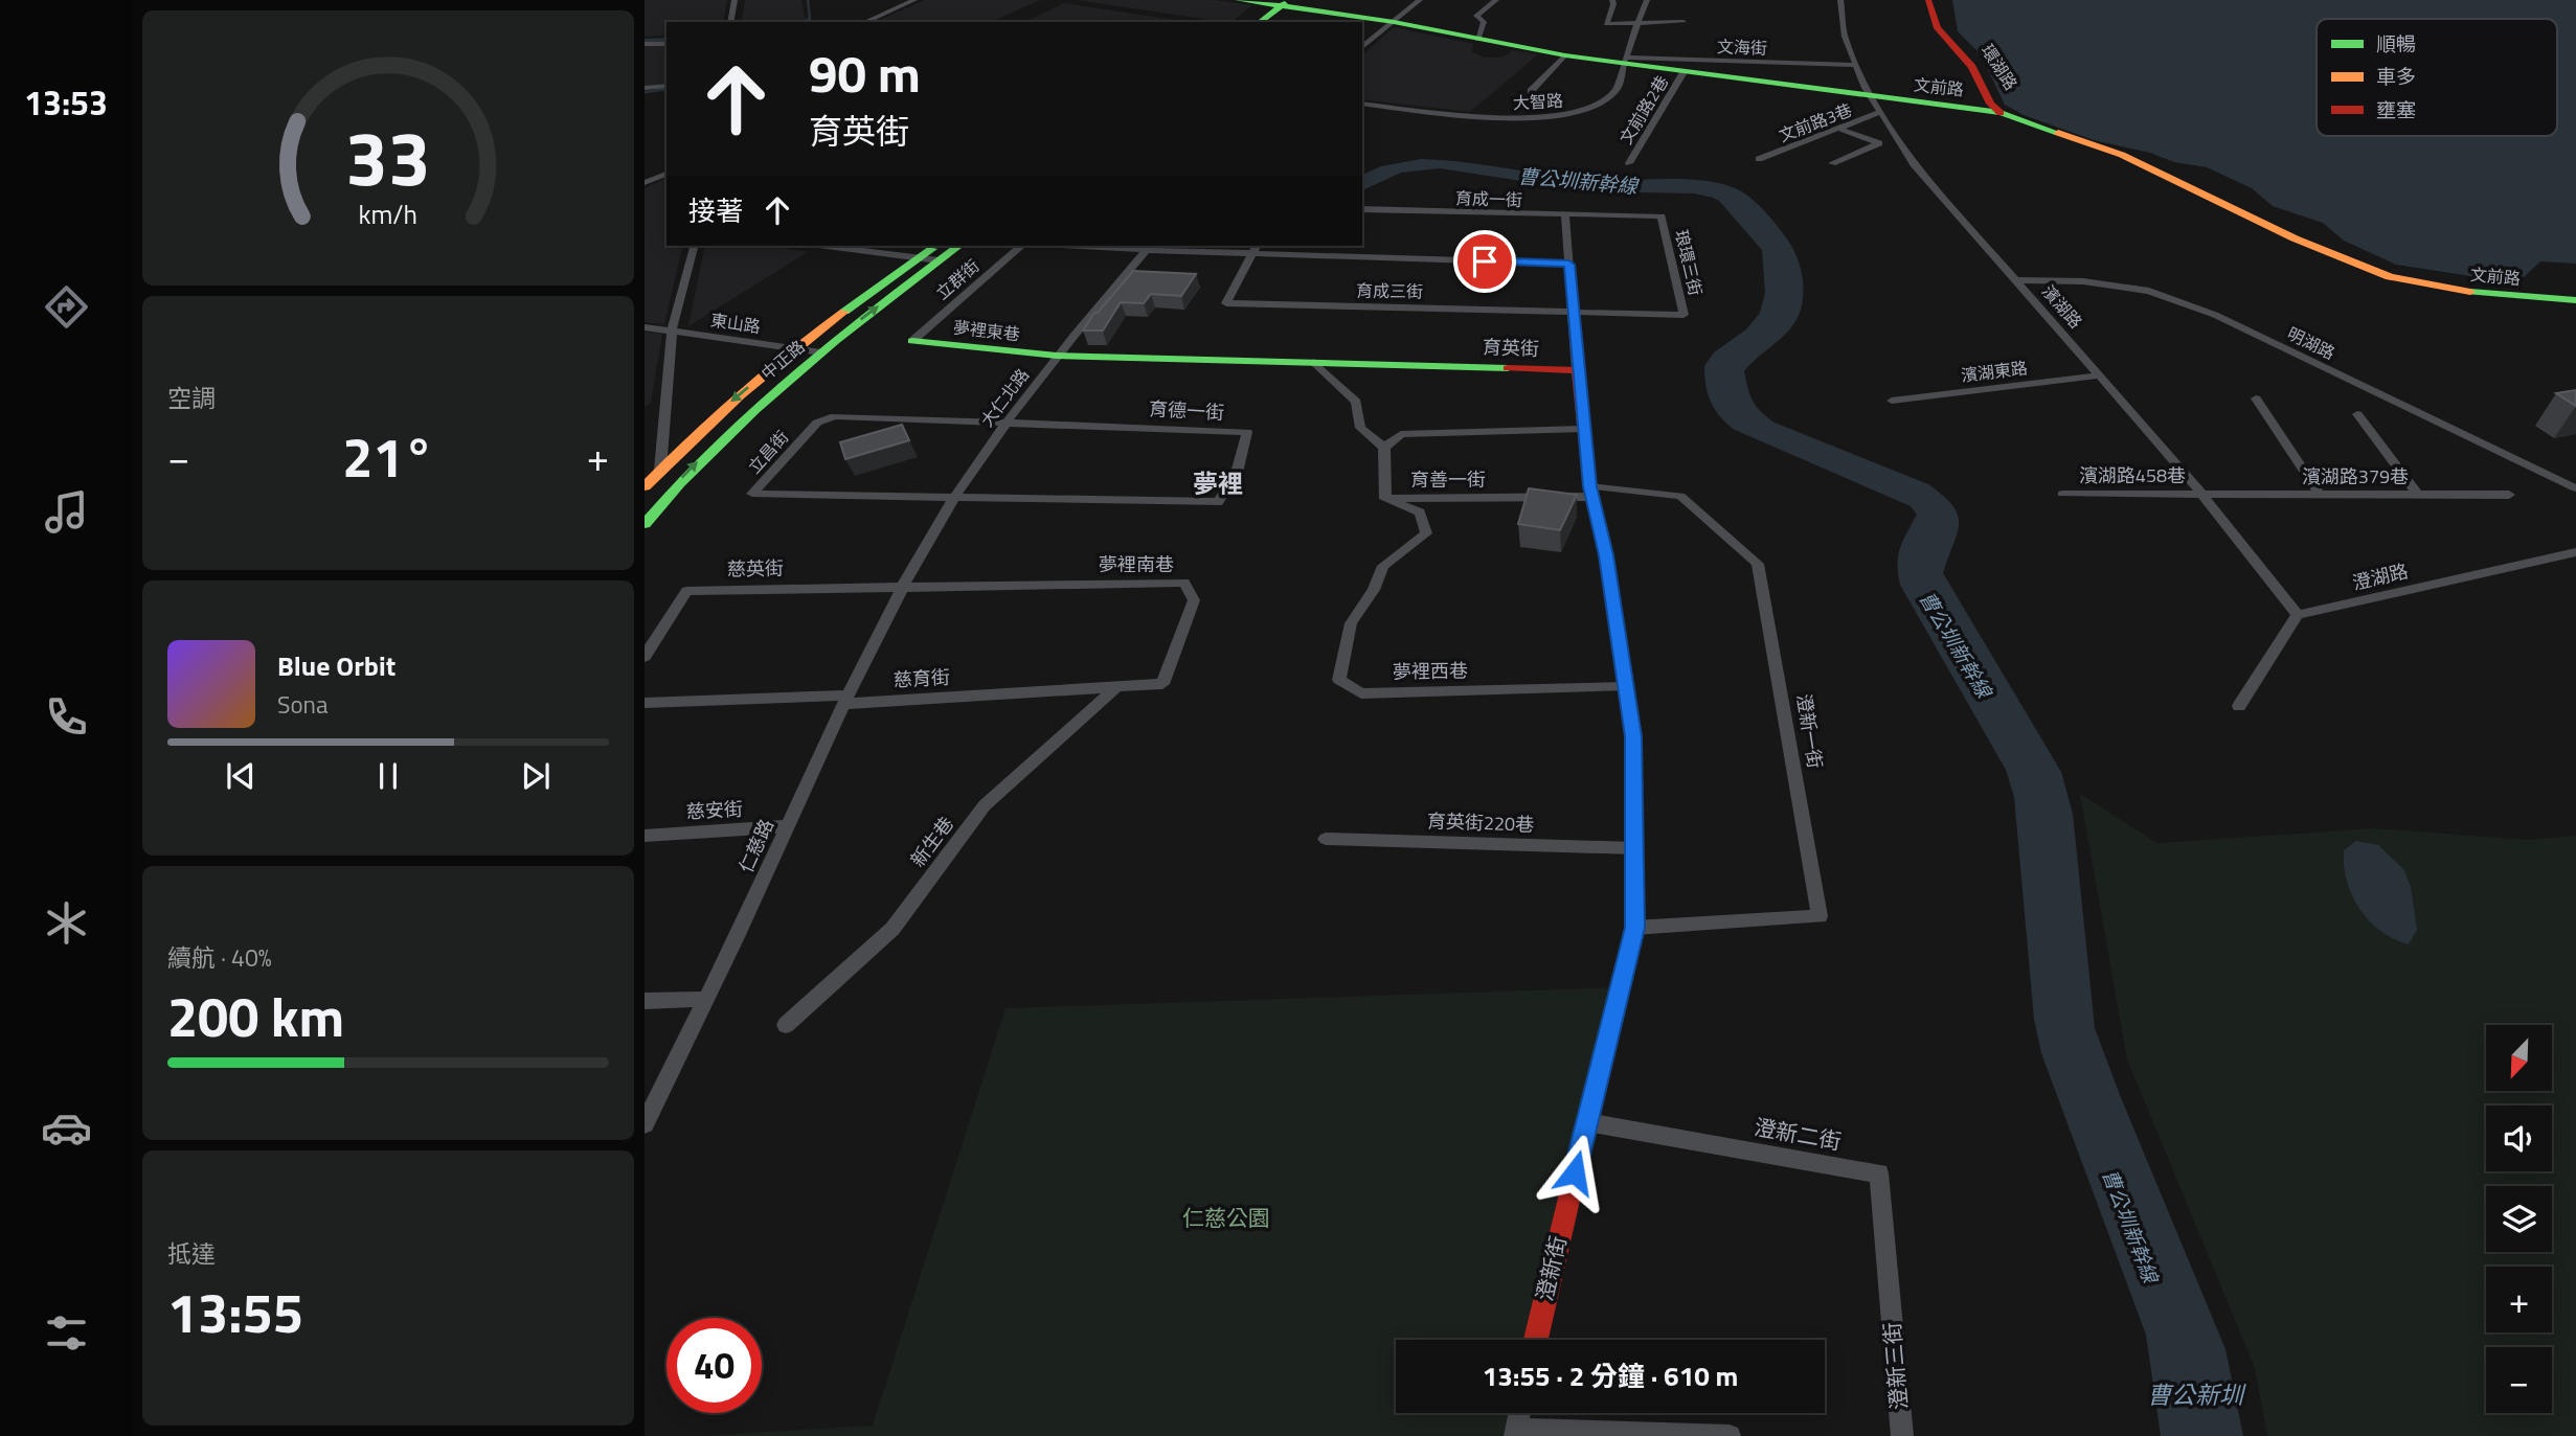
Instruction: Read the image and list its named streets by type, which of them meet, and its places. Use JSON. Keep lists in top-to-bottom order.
{
  "streets": {
    "street": [
      "文海街",
      "環湖路",
      "文前路",
      "大智路",
      "文前路2巷",
      "文前路3巷",
      "育成一街",
      "琅環三街",
      "立群街",
      "育成三街",
      "濱湖路",
      "東山路",
      "夢裡東巷",
      "明湖路",
      "育英街",
      "中正路",
      "濱湖東路",
      "大仁北路",
      "育德一街",
      "立昌街",
      "濱湖路458巷",
      "濱湖路379巷",
      "育善一街",
      "夢裡南巷",
      "慈英街",
      "澄湖路",
      "夢裡西巷",
      "慈育街",
      "澄新一街",
      "慈安街",
      "育英街220巷",
      "新生巷",
      "仁慈路",
      "澄新二街",
      "澄新街",
      "澄新三街"
    ]
  },
  "crossings": [
    ["文海街", "文前路"],
    ["文海街", "大智路"],
    ["文海街", "濱湖路"],
    ["環湖路", "文前路"],
    ["文前路", "大智路"],
    ["文前路", "文前路2巷"],
    ["文前路", "濱湖路"],
    ["文前路3巷", "濱湖路"],
    ["育成一街", "琅環三街"],
    ["琅環三街", "育成三街"],
    ["立群街", "育成三街"],
    ["立群街", "夢裡東巷"],
    ["立群街", "大仁北路"],
    ["濱湖路", "明湖路"],
    ["濱湖路", "濱湖東路"],
    ["濱湖路", "濱湖路458巷"],
    ["濱湖路", "濱湖路379巷"],
    ["濱湖路", "澄湖路"],
    ["東山路", "中正路"],
    ["夢裡東巷", "育英街"],
    ["夢裡東巷", "大仁北路"],
    ["育英街", "大仁北路"],
    ["大仁北路", "育德一街"],
    ["大仁北路", "立昌街"],
    ["大仁北路", "夢裡南巷"],
    ["大仁北路", "慈英街"],
    ["大仁北路", "仁慈路"],
    ["育德一街", "立昌街"],
    ["濱湖路458巷", "濱湖路379巷"],
    ["育善一街", "夢裡西巷"],
    ["育善一街", "澄新一街"],
    ["夢裡南巷", "慈英街"],
    ["夢裡南巷", "慈育街"],
    ["夢裡南巷", "新生巷"],
    ["夢裡南巷", "仁慈路"],
    ["慈英街", "仁慈路"],
    ["慈育街", "仁慈路"],
    ["澄新一街", "澄新街"],
    ["慈安街", "仁慈路"],
    ["澄新二街", "澄新街"],
    ["澄新二街", "澄新三街"]
  ],
  "districts": ["夢裡"],
  "water": ["曹公圳新幹線", "曹公新圳"],
  "parks": ["仁慈公園"],
  "legend": ["順暢", "車多", "壅塞"],
  "north": "bottom left",
  "page": {
    "tabs": "13:53",
    "turn": ["90 m", "育英街"],
    "then": "接著",
    "tile": [
      "空調",
      ["續航 · 40%", "200 km"],
      ["抵達", "13:55"]
    ],
    "heat": ["−", "21°", "+"],
    "song": ["Blue Orbit", "Sona"],
    "map_buttons": ["+", "−"],
    "limit": "40",
    "trip": "13:55 · 2 分鐘 · 610 m",
    "gauge": ["33", "km/h"]
  }
}
